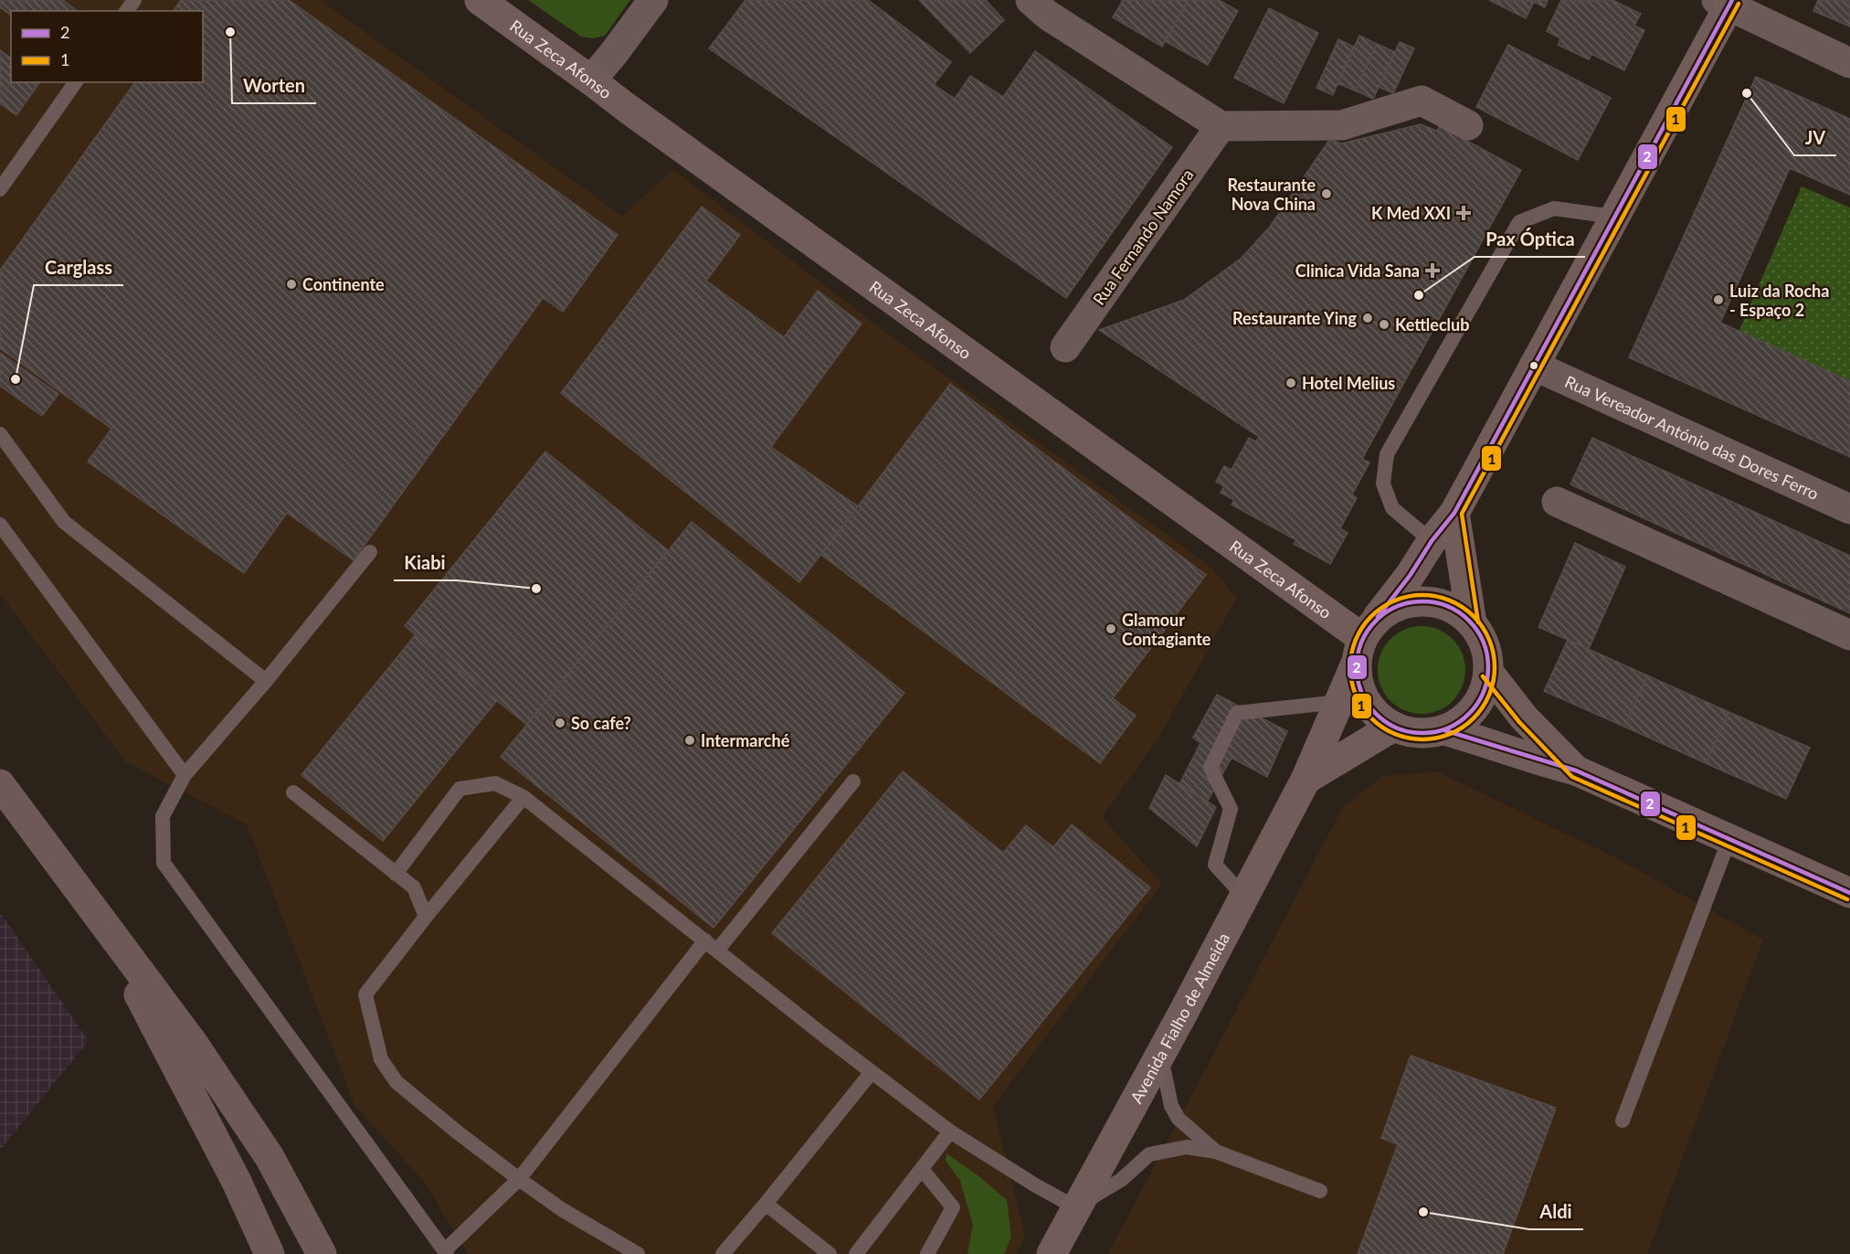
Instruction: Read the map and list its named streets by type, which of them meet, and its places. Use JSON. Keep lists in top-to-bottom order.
{
  "streets": {
    "main road": ["Rua Zeca Afonso", "Avenida Fialho de Almeida"],
    "street": ["Rua Fernando Namora", "Rua Vereador António das Dores Ferro"]
  },
  "crossings": [
    ["Rua Zeca Afonso", "Avenida Fialho de Almeida"],
    ["Rua Vereador António das Dores Ferro", "Avenida Fialho de Almeida"]
  ],
  "places": {
    "other": [
      "Worten",
      "JV",
      "Restaurante Nova China",
      "Continente",
      "Pax Óptica",
      "Luiz da Rocha - Espaço 2",
      "Restaurante Ying",
      "Kettleclub",
      "Carglass",
      "Hotel Melius",
      "Kiabi",
      "Glamour Contagiante",
      "So cafe?",
      "Intermarché",
      "Aldi"
    ],
    "health": ["K Med XXI", "Clinica Vida Sana"]
  },
  "lines": ["transit line 2", "transit line 1"],
  "legend": ["2", "1"]
}
